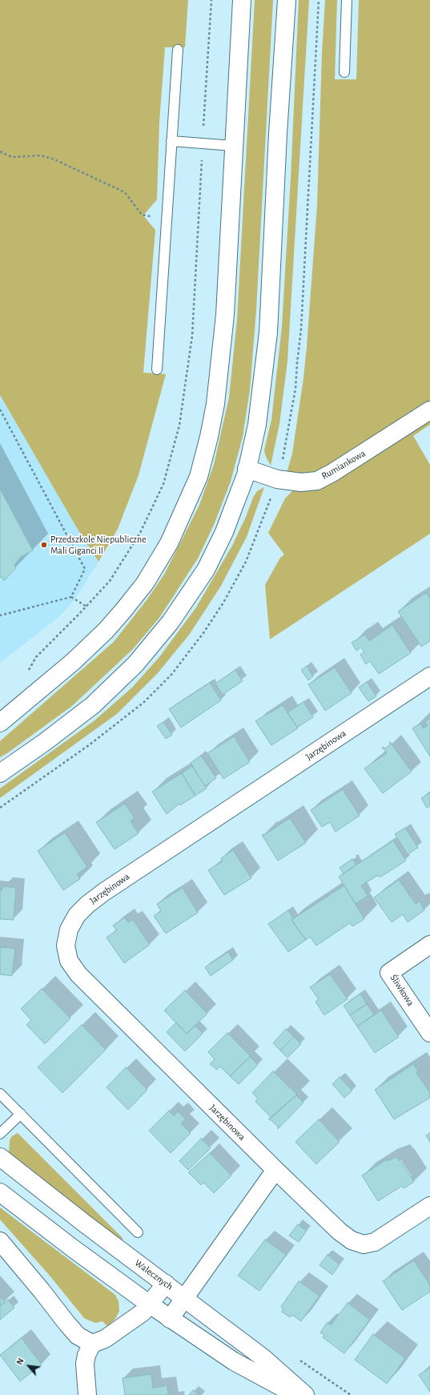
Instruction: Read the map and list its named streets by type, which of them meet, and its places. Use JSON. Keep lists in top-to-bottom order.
{
  "streets": {
    "street": [
      "Rumiankowa",
      "Jarzębinowa",
      "Śliwkowa",
      "Walecznych"
    ]
  },
  "places": ["Przedszkole Niepubliczne Mali Giganci II"],
  "north": "top left"
}
